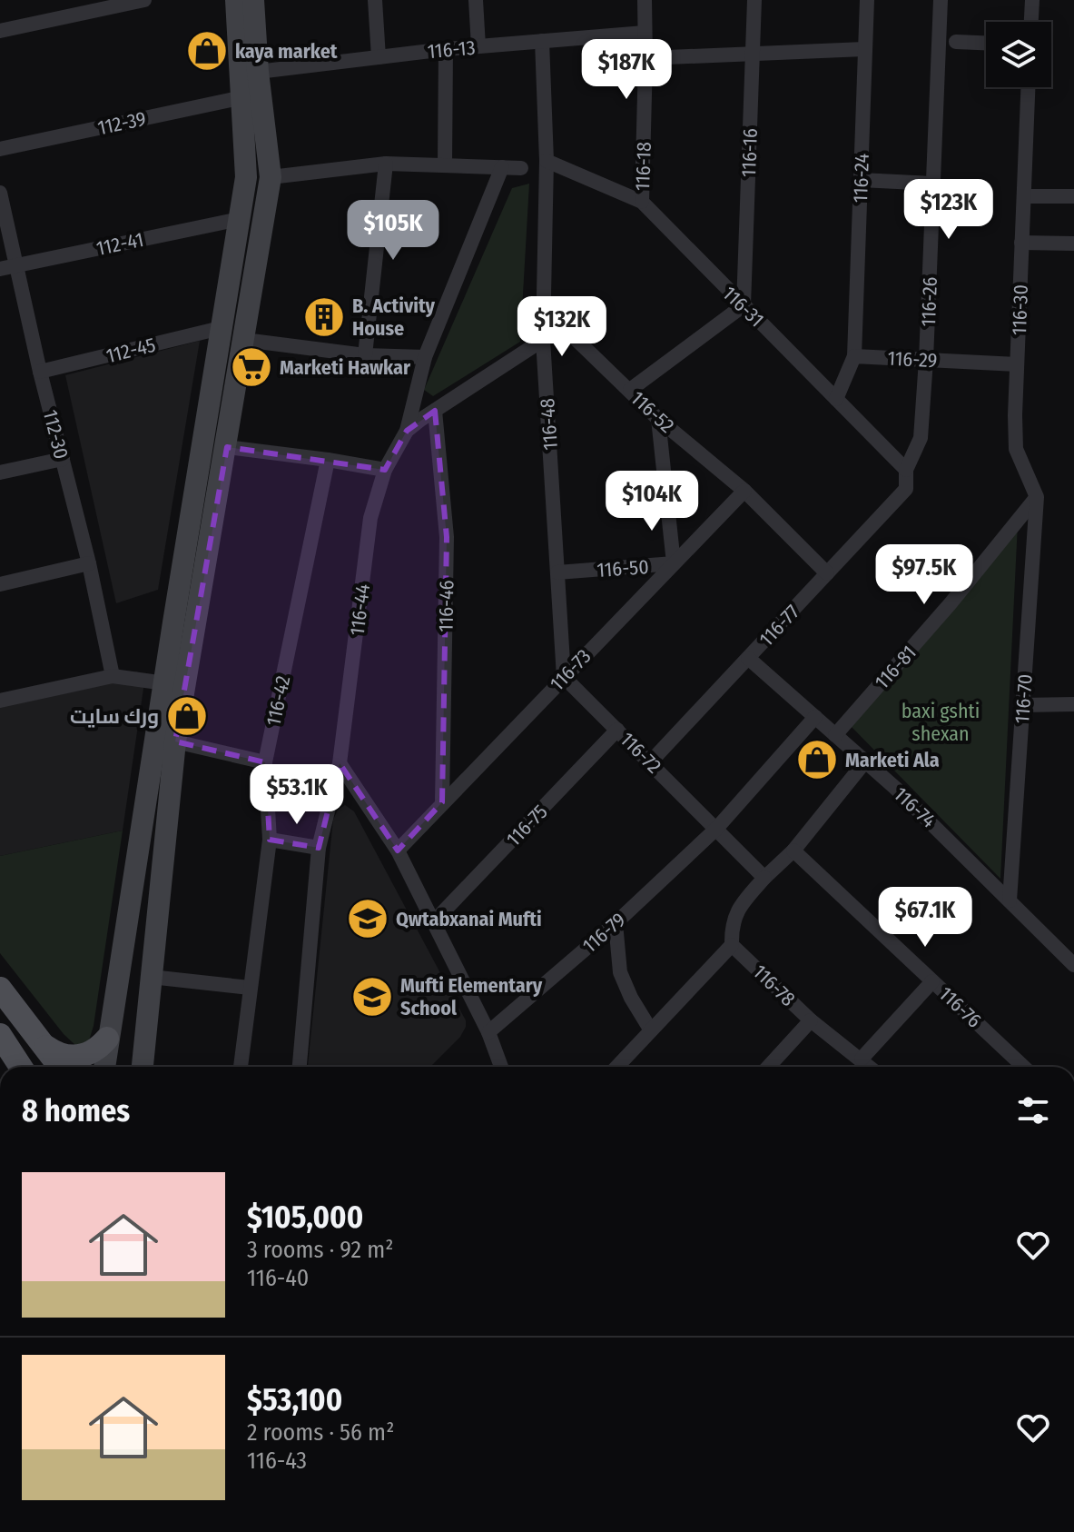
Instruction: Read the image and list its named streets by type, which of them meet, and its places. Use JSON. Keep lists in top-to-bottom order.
{
  "streets": {
    "street": [
      "116-13",
      "112-39",
      "116-16",
      "116-18",
      "116-24",
      "112-41",
      "116-26",
      "116-31",
      "116-30",
      "112-45",
      "116-29",
      "116-52",
      "116-48",
      "112-30",
      "116-50",
      "116-46",
      "116-44",
      "116-77",
      "116-81",
      "116-73",
      "116-70",
      "116-42",
      "116-72",
      "116-74",
      "116-75",
      "116-79",
      "116-78",
      "116-76"
    ]
  },
  "crossings": [
    ["116-13", "116-18"],
    ["116-13", "116-48"],
    ["116-16", "116-31"],
    ["116-18", "116-31"],
    ["116-24", "116-29"],
    ["112-41", "112-30"],
    ["116-26", "116-31"],
    ["116-26", "116-29"],
    ["116-26", "116-77"],
    ["116-31", "116-48"],
    ["116-31", "116-77"],
    ["116-30", "116-29"],
    ["116-30", "116-81"],
    ["116-30", "116-70"],
    ["112-45", "112-30"],
    ["116-52", "116-48"],
    ["116-52", "116-50"],
    ["116-52", "116-77"],
    ["116-52", "116-73"],
    ["116-48", "116-50"],
    ["116-48", "116-73"],
    ["116-48", "116-72"],
    ["116-50", "116-73"],
    ["116-46", "116-73"],
    ["116-77", "116-72"],
    ["116-77", "116-74"],
    ["116-81", "116-70"],
    ["116-81", "116-74"],
    ["116-73", "116-72"],
    ["116-70", "116-74"],
    ["116-72", "116-75"],
    ["116-72", "116-79"],
    ["116-74", "116-79"]
  ],
  "parks": ["baxi gshti shexan"],
  "places": {
    "shop": ["kaya market", "ورك سايت", "Marketi Ala"],
    "building": ["B. Activity House"],
    "supermarket": ["Marketi Hawkar"],
    "school or university": ["Qwtabxanai Mufti", "Mufti Elementary School"]
  },
  "page": {
    "price": [
      "$187K",
      "$123K",
      "$105K",
      "$132K",
      "$104K",
      "$97.5K",
      "$53.1K",
      "$67.1K"
    ],
    "heading": "8 homes",
    "list": [
      {
        "name": "$105,000",
        "note": "3 rooms · 92 m² · 116-40"
      },
      {
        "name": "$53,100",
        "note": "2 rooms · 56 m² · 116-43"
      }
    ]
  }
}
